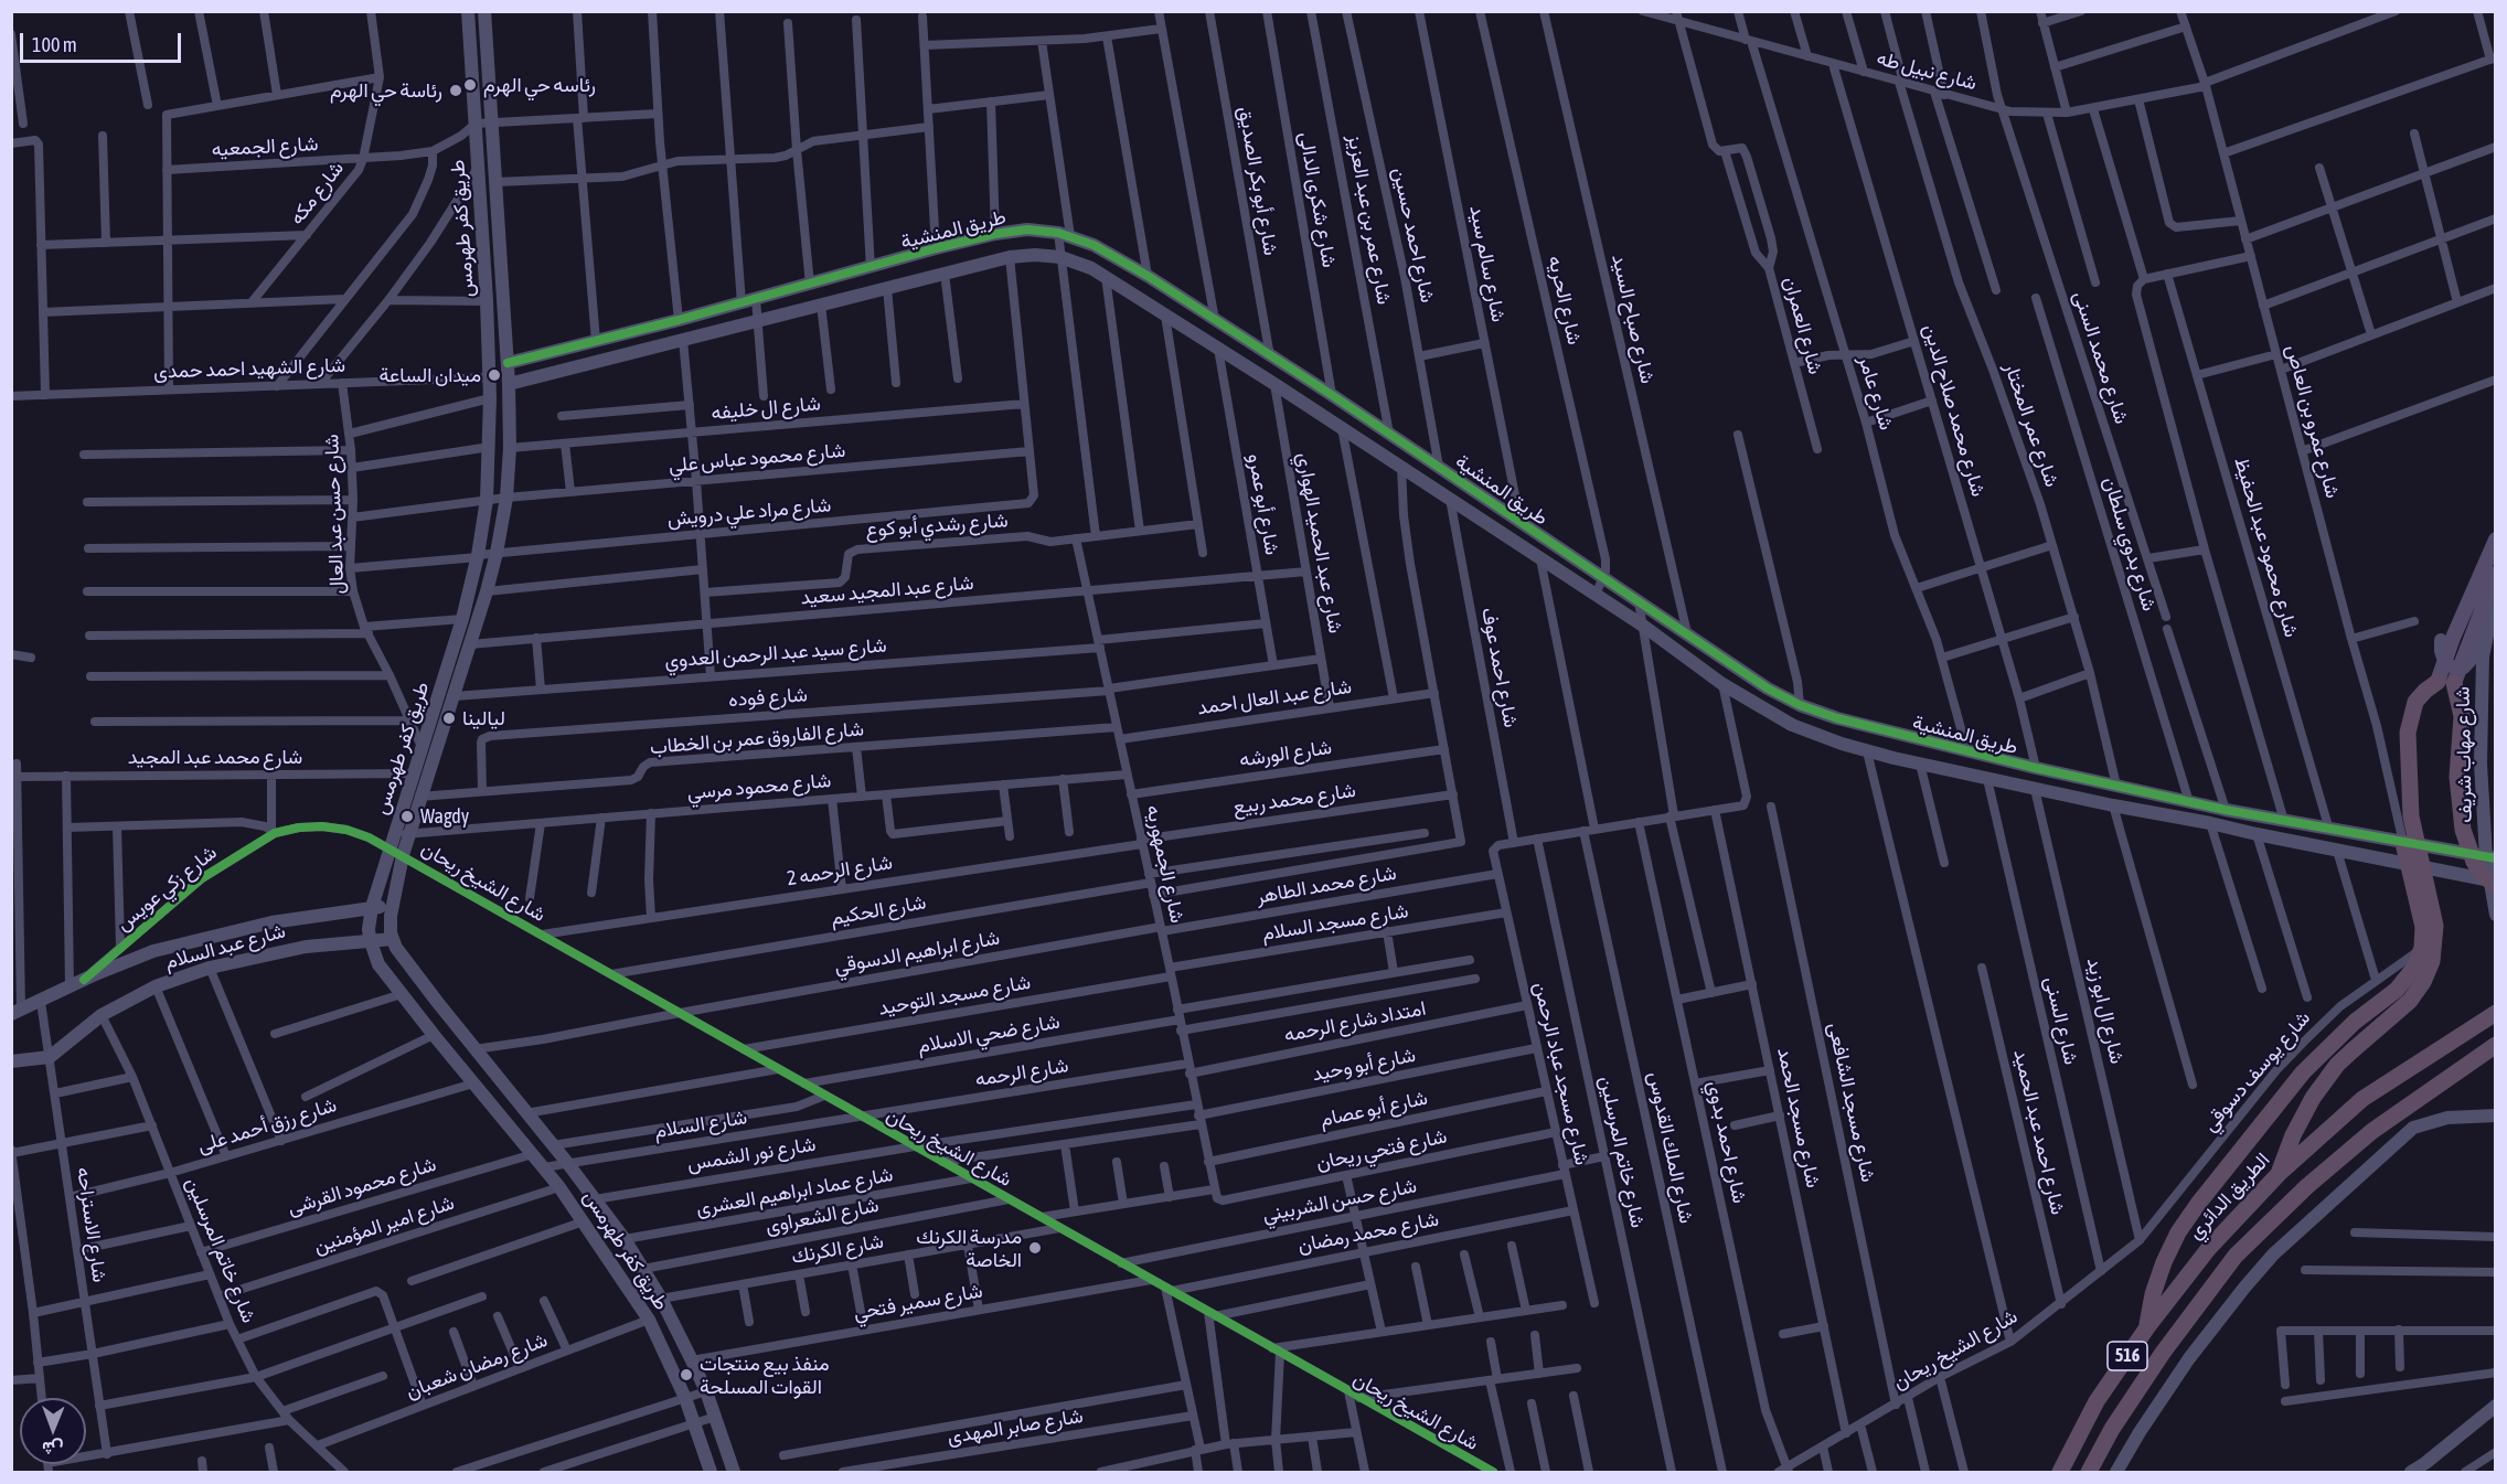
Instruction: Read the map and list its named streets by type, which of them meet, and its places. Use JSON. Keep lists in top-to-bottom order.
{
  "streets": {
    "highway": ["الطريق الدائري", "516"],
    "street": [
      "شارع نبيل طه",
      "شارع الجمعيه",
      "شارع أبو بكر الصديق",
      "شارع مكه",
      "شارع شكرى الدالى",
      "شارع عمر بن عبد العزيز",
      "طريق كفر طهرمس",
      "طريق المنشية",
      "شارع احمد حسين",
      "شارع سالم سيد",
      "شارع الحريه",
      "شارع صباح السيد",
      "شارع العمران",
      "شارع محمد السنى",
      "شارع الشهيد احمد حمدى",
      "شارع عامر",
      "شارع ال خليفه",
      "شارع محمد صلاح الدين",
      "شارع عمرو بن العاص",
      "شارع عمر المختار",
      "شارع محمود عباس علي",
      "شارع أبو عمرو",
      "شارع مراد علي درويش",
      "شارع حسن عبد العال",
      "شارع رشدي أبو كوع",
      "شارع عبد الحميد الهواري",
      "شارع بدوي سلطان",
      "شارع محمود عبد الحفيظ",
      "شارع عبد المجيد سعيد",
      "شارع سيد عبد الرحمن العدوي",
      "شارع احمد عوف",
      "شارع فوده",
      "شارع عبد العال احمد",
      "شارع الفاروق عمر بن الخطاب",
      "شارع الورشه",
      "شارع مهاب شريف",
      "شارع محمد عبد المجيد",
      "شارع محمود مرسي",
      "شارع محمد ربيع",
      "شارع الجمهوريه",
      "شارع الرحمه 2",
      "شارع الشيخ ريحان",
      "شارع محمد الطاهر",
      "شارع زكي عويس",
      "شارع الحكيم",
      "شارع مسجد السلام",
      "شارع عبد السلام",
      "شارع ابراهيم الدسوقي",
      "شارع مسجد التوحيد",
      "شارع ال ابو زيد",
      "شارع السنى",
      "امتداد شارع الرحمه",
      "شارع ضحي الاسلام",
      "شارع أبو وحيد",
      "شارع يوسف دسوقي",
      "شارع الرحمه",
      "شارع مسجد عباد الرحمن",
      "شارع مسجد الشافعى",
      "شارع أبو عصام",
      "شارع مسجد الحمد",
      "شارع السلام",
      "شارع رزق أحمد على",
      "شارع احمد عبد الحميد",
      "شارع احمد بدوي",
      "شارع الملك القدوس",
      "شارع فتحي ريحان",
      "شارع خاتم المرسلين",
      "شارع نور الشمس",
      "شارع محمود القرشى",
      "شارع عماد ابراهيم العشرى",
      "شارع حسن الشربيني",
      "شارع الشعراوى",
      "شارع الاستراحه",
      "شارع امير المؤمنين",
      "شارع محمد رمضان",
      "شارع الكرنك",
      "شارع سمير فتحي",
      "شارع رمضان شعبان",
      "شارع صابر المهدى"
    ]
  },
  "crossings": [
    ["شارع نبيل طه", "شارع العمران"],
    ["شارع نبيل طه", "شارع محمد السنى"],
    ["شارع نبيل طه", "شارع عامر"],
    ["شارع نبيل طه", "شارع محمد صلاح الدين"],
    ["شارع نبيل طه", "شارع عمرو بن العاص"],
    ["شارع نبيل طه", "شارع عمر المختار"],
    ["شارع الجمعيه", "شارع مكه"],
    ["شارع الجمعيه", "طريق كفر طهرمس"],
    ["شارع أبو بكر الصديق", "طريق المنشية"],
    ["شارع شكرى الدالى", "طريق المنشية"],
    ["شارع عمر بن عبد العزيز", "طريق المنشية"],
    ["طريق كفر طهرمس", "طريق المنشية"],
    ["طريق كفر طهرمس", "شارع الشهيد احمد حمدى"],
    ["طريق كفر طهرمس", "شارع ال خليفه"],
    ["طريق كفر طهرمس", "شارع محمود عباس علي"],
    ["طريق كفر طهرمس", "شارع مراد علي درويش"],
    ["طريق كفر طهرمس", "شارع حسن عبد العال"],
    ["طريق كفر طهرمس", "شارع عبد المجيد سعيد"],
    ["طريق كفر طهرمس", "شارع سيد عبد الرحمن العدوي"],
    ["طريق كفر طهرمس", "شارع الفاروق عمر بن الخطاب"],
    ["طريق كفر طهرمس", "شارع محمد عبد المجيد"],
    ["طريق كفر طهرمس", "شارع محمود مرسي"],
    ["طريق كفر طهرمس", "شارع الشيخ ريحان"],
    ["طريق كفر طهرمس", "شارع زكي عويس"],
    ["طريق كفر طهرمس", "شارع عبد السلام"],
    ["طريق كفر طهرمس", "شارع ابراهيم الدسوقي"],
    ["طريق كفر طهرمس", "شارع السلام"],
    ["طريق كفر طهرمس", "شارع رزق أحمد على"],
    ["طريق كفر طهرمس", "شارع نور الشمس"],
    ["طريق كفر طهرمس", "شارع محمود القرشى"],
    ["طريق كفر طهرمس", "شارع عماد ابراهيم العشرى"],
    ["طريق كفر طهرمس", "شارع الشعراوى"],
    ["طريق كفر طهرمس", "شارع امير المؤمنين"],
    ["طريق كفر طهرمس", "شارع الكرنك"],
    ["طريق كفر طهرمس", "شارع سمير فتحي"],
    ["طريق كفر طهرمس", "شارع رمضان شعبان"],
    ["طريق المنشية", "شارع احمد حسين"],
    ["طريق المنشية", "شارع سالم سيد"],
    ["طريق المنشية", "شارع الحريه"],
    ["طريق المنشية", "شارع صباح السيد"],
    ["طريق المنشية", "شارع عامر"],
    ["طريق المنشية", "شارع محمد صلاح الدين"],
    ["طريق المنشية", "شارع عمرو بن العاص"],
    ["طريق المنشية", "شارع عمر المختار"],
    ["طريق المنشية", "شارع أبو عمرو"],
    ["طريق المنشية", "شارع عبد الحميد الهواري"],
    ["طريق المنشية", "شارع بدوي سلطان"],
    ["طريق المنشية", "شارع محمود عبد الحفيظ"],
    ["طريق المنشية", "شارع احمد عوف"],
    ["طريق المنشية", "شارع مهاب شريف"],
    ["طريق المنشية", "شارع ال ابو زيد"],
    ["طريق المنشية", "شارع السنى"],
    ["شارع الشهيد احمد حمدى", "شارع حسن عبد العال"],
    ["شارع محمود عباس علي", "شارع مراد علي درويش"],
    ["شارع محمود عباس علي", "شارع حسن عبد العال"],
    ["شارع أبو عمرو", "شارع عبد المجيد سعيد"],
    ["شارع أبو عمرو", "شارع سيد عبد الرحمن العدوي"],
    ["شارع مراد علي درويش", "شارع حسن عبد العال"],
    ["شارع رشدي أبو كوع", "شارع الجمهوريه"],
    ["شارع عبد الحميد الهواري", "شارع عبد المجيد سعيد"],
    ["شارع عبد الحميد الهواري", "شارع عبد العال احمد"],
    ["شارع عبد المجيد سعيد", "شارع الجمهوريه"],
    ["شارع سيد عبد الرحمن العدوي", "شارع الجمهوريه"],
    ["شارع احمد عوف", "شارع مسجد عباد الرحمن"],
    ["شارع فوده", "شارع الفاروق عمر بن الخطاب"],
    ["شارع فوده", "شارع الجمهوريه"],
    ["شارع عبد العال احمد", "شارع الجمهوريه"],
    ["شارع الفاروق عمر بن الخطاب", "شارع الجمهوريه"],
    ["شارع الورشه", "شارع الجمهوريه"],
    ["شارع محمود مرسي", "شارع الجمهوريه"],
    ["شارع محمود مرسي", "شارع الشيخ ريحان"],
    ["شارع محمود مرسي", "شارع زكي عويس"],
    ["شارع محمد ربيع", "شارع الجمهوريه"],
    ["شارع محمد ربيع", "شارع الرحمه 2"],
    ["شارع الجمهوريه", "شارع الرحمه 2"],
    ["شارع الجمهوريه", "شارع محمد الطاهر"],
    ["شارع الجمهوريه", "شارع الحكيم"],
    ["شارع الجمهوريه", "شارع مسجد السلام"],
    ["شارع الجمهوريه", "شارع ابراهيم الدسوقي"],
    ["شارع الجمهوريه", "شارع مسجد التوحيد"],
    ["شارع الجمهوريه", "امتداد شارع الرحمه"],
    ["شارع الجمهوريه", "شارع ضحي الاسلام"],
    ["شارع الجمهوريه", "شارع أبو وحيد"],
    ["شارع الجمهوريه", "شارع الرحمه"],
    ["شارع الجمهوريه", "شارع أبو عصام"],
    ["شارع الجمهوريه", "شارع فتحي ريحان"],
    ["شارع الجمهوريه", "شارع نور الشمس"],
    ["شارع الرحمه 2", "شارع الشيخ ريحان"],
    ["شارع الشيخ ريحان", "شارع زكي عويس"],
    ["شارع الشيخ ريحان", "شارع الحكيم"],
    ["شارع الشيخ ريحان", "شارع ابراهيم الدسوقي"],
    ["شارع الشيخ ريحان", "شارع مسجد التوحيد"],
    ["شارع الشيخ ريحان", "شارع ال ابو زيد"],
    ["شارع الشيخ ريحان", "شارع السنى"],
    ["شارع الشيخ ريحان", "شارع ضحي الاسلام"],
    ["شارع الشيخ ريحان", "شارع أبو وحيد"],
    ["شارع الشيخ ريحان", "شارع يوسف دسوقي"],
    ["شارع الشيخ ريحان", "شارع الرحمه"],
    ["شارع الشيخ ريحان", "شارع مسجد الشافعى"],
    ["شارع الشيخ ريحان", "شارع مسجد الحمد"],
    ["شارع الشيخ ريحان", "شارع السلام"],
    ["شارع الشيخ ريحان", "شارع احمد عبد الحميد"],
    ["شارع الشيخ ريحان", "شارع احمد بدوي"],
    ["شارع الشيخ ريحان", "شارع فتحي ريحان"],
    ["شارع الشيخ ريحان", "شارع نور الشمس"],
    ["شارع الشيخ ريحان", "شارع عماد ابراهيم العشرى"],
    ["شارع الشيخ ريحان", "شارع حسن الشربيني"],
    ["شارع الشيخ ريحان", "شارع الشعراوى"],
    ["شارع الشيخ ريحان", "شارع محمد رمضان"],
    ["شارع الشيخ ريحان", "شارع الكرنك"],
    ["شارع الشيخ ريحان", "شارع سمير فتحي"],
    ["شارع محمد الطاهر", "شارع ابراهيم الدسوقي"],
    ["شارع محمد الطاهر", "شارع مسجد عباد الرحمن"],
    ["شارع مسجد السلام", "شارع مسجد التوحيد"],
    ["شارع مسجد السلام", "شارع مسجد عباد الرحمن"],
    ["شارع عبد السلام", "شارع خاتم المرسلين"],
    ["شارع عبد السلام", "شارع الاستراحه"],
    ["شارع ال ابو زيد", "شارع يوسف دسوقي"],
    ["امتداد شارع الرحمه", "شارع الرحمه"],
    ["امتداد شارع الرحمه", "شارع مسجد عباد الرحمن"],
    ["شارع أبو وحيد", "شارع مسجد عباد الرحمن"],
    ["شارع الرحمه", "شارع السلام"],
    ["شارع مسجد عباد الرحمن", "شارع أبو عصام"],
    ["شارع مسجد عباد الرحمن", "شارع فتحي ريحان"],
    ["شارع مسجد عباد الرحمن", "شارع حسن الشربيني"],
    ["شارع مسجد عباد الرحمن", "شارع محمد رمضان"],
    ["شارع رزق أحمد على", "شارع خاتم المرسلين"],
    ["شارع رزق أحمد على", "شارع الاستراحه"],
    ["شارع خاتم المرسلين", "شارع محمود القرشى"],
    ["شارع خاتم المرسلين", "شارع حسن الشربيني"],
    ["شارع خاتم المرسلين", "شارع امير المؤمنين"],
    ["شارع خاتم المرسلين", "شارع رمضان شعبان"]
  ],
  "places": [
    "رئاسه حي الهرم",
    "رئاسة حي الهرم",
    "ميدان الساعة",
    "ليالينا",
    "Wagdy",
    "مدرسة الكرنك الخاصة",
    "منفذ بيع منتجات القوات المسلحة"
  ],
  "scale_bar": "100 m",
  "north": "bottom"
}
